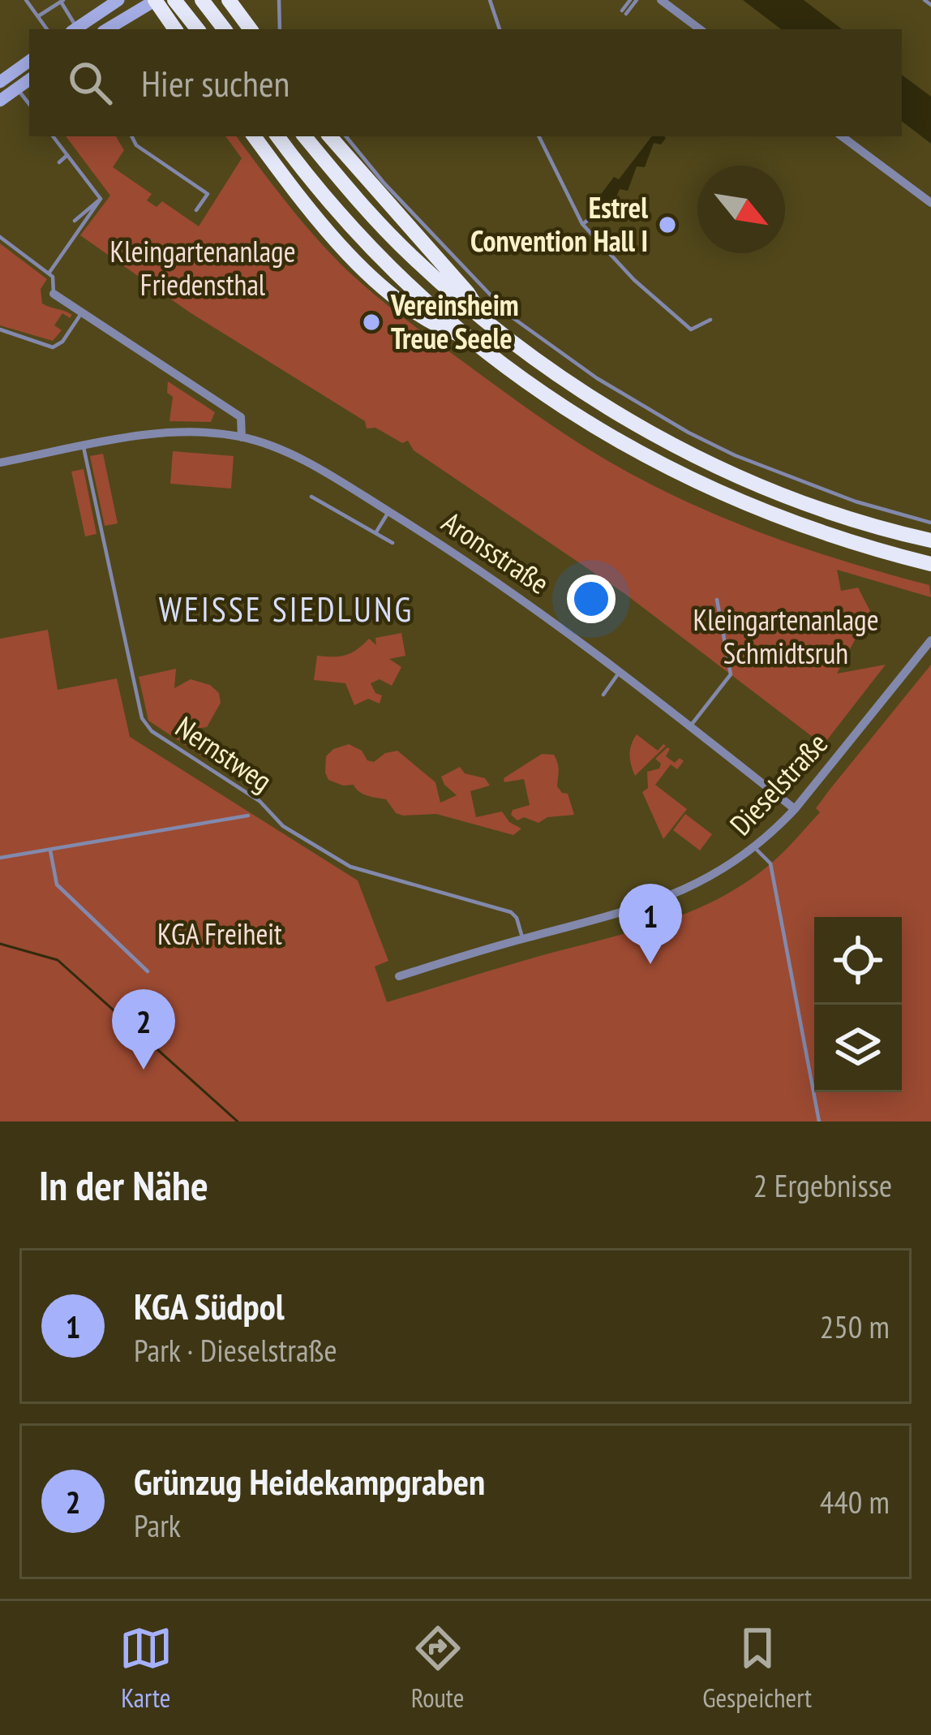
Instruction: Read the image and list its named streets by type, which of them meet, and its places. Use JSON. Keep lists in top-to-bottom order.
{
  "streets": {
    "street": ["Aronsstraße", "Dieselstraße"],
    "lane": ["Nernstweg"]
  },
  "crossings": [
    ["Aronsstraße", "Nernstweg"],
    ["Aronsstraße", "Dieselstraße"],
    ["Nernstweg", "Dieselstraße"]
  ],
  "districts": ["WEISSE SIEDLUNG"],
  "parks": ["Kleingartenanlage Friedensthal", "Kleingartenanlage Schmidtsruh", "KGA Freiheit"],
  "places": ["Estrel Convention Hall I", "Vereinsheim Treue Seele"],
  "north": "bottom right",
  "page": {
    "search": "Hier suchen",
    "pins": ["1", "2"],
    "heading": ["In der Nähe", "2 Ergebnisse"],
    "list": [
      {
        "mark": "1",
        "name": "KGA Südpol",
        "note": "Park · Dieselstraße",
        "value": "250 m"
      },
      {
        "mark": "2",
        "name": "Grünzug Heidekampgraben",
        "note": "Park",
        "value": "440 m"
      }
    ],
    "nav": ["Karte", "Route", "Gespeichert"]
  }
}
